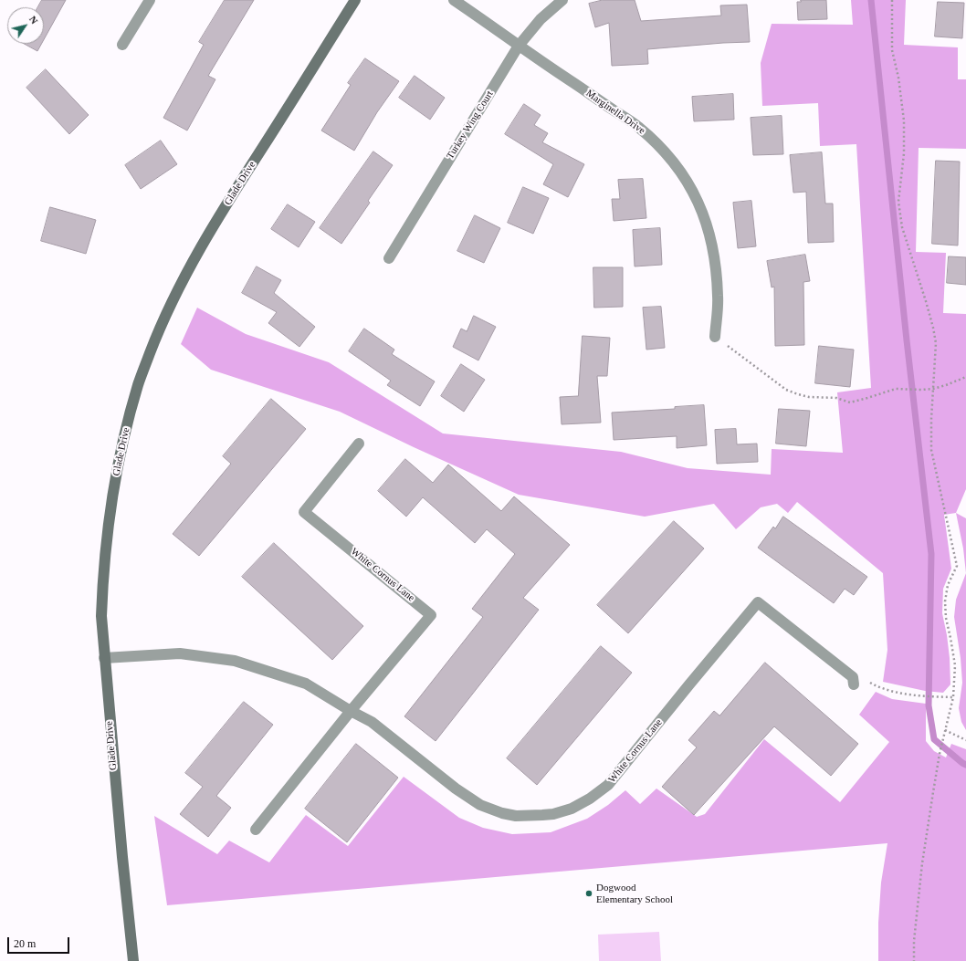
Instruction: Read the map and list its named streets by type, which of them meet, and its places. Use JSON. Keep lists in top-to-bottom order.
{
  "streets": {
    "street": [
      "Marginella Drive",
      "Turkey Wing Court",
      "Glade Drive",
      "White Cornus Lane"
    ]
  },
  "crossings": [
    ["Marginella Drive", "Turkey Wing Court"],
    ["Glade Drive", "White Cornus Lane"]
  ],
  "places": ["Dogwood Elementary School"],
  "scale_bar": "20 m",
  "north": "top right"
}
